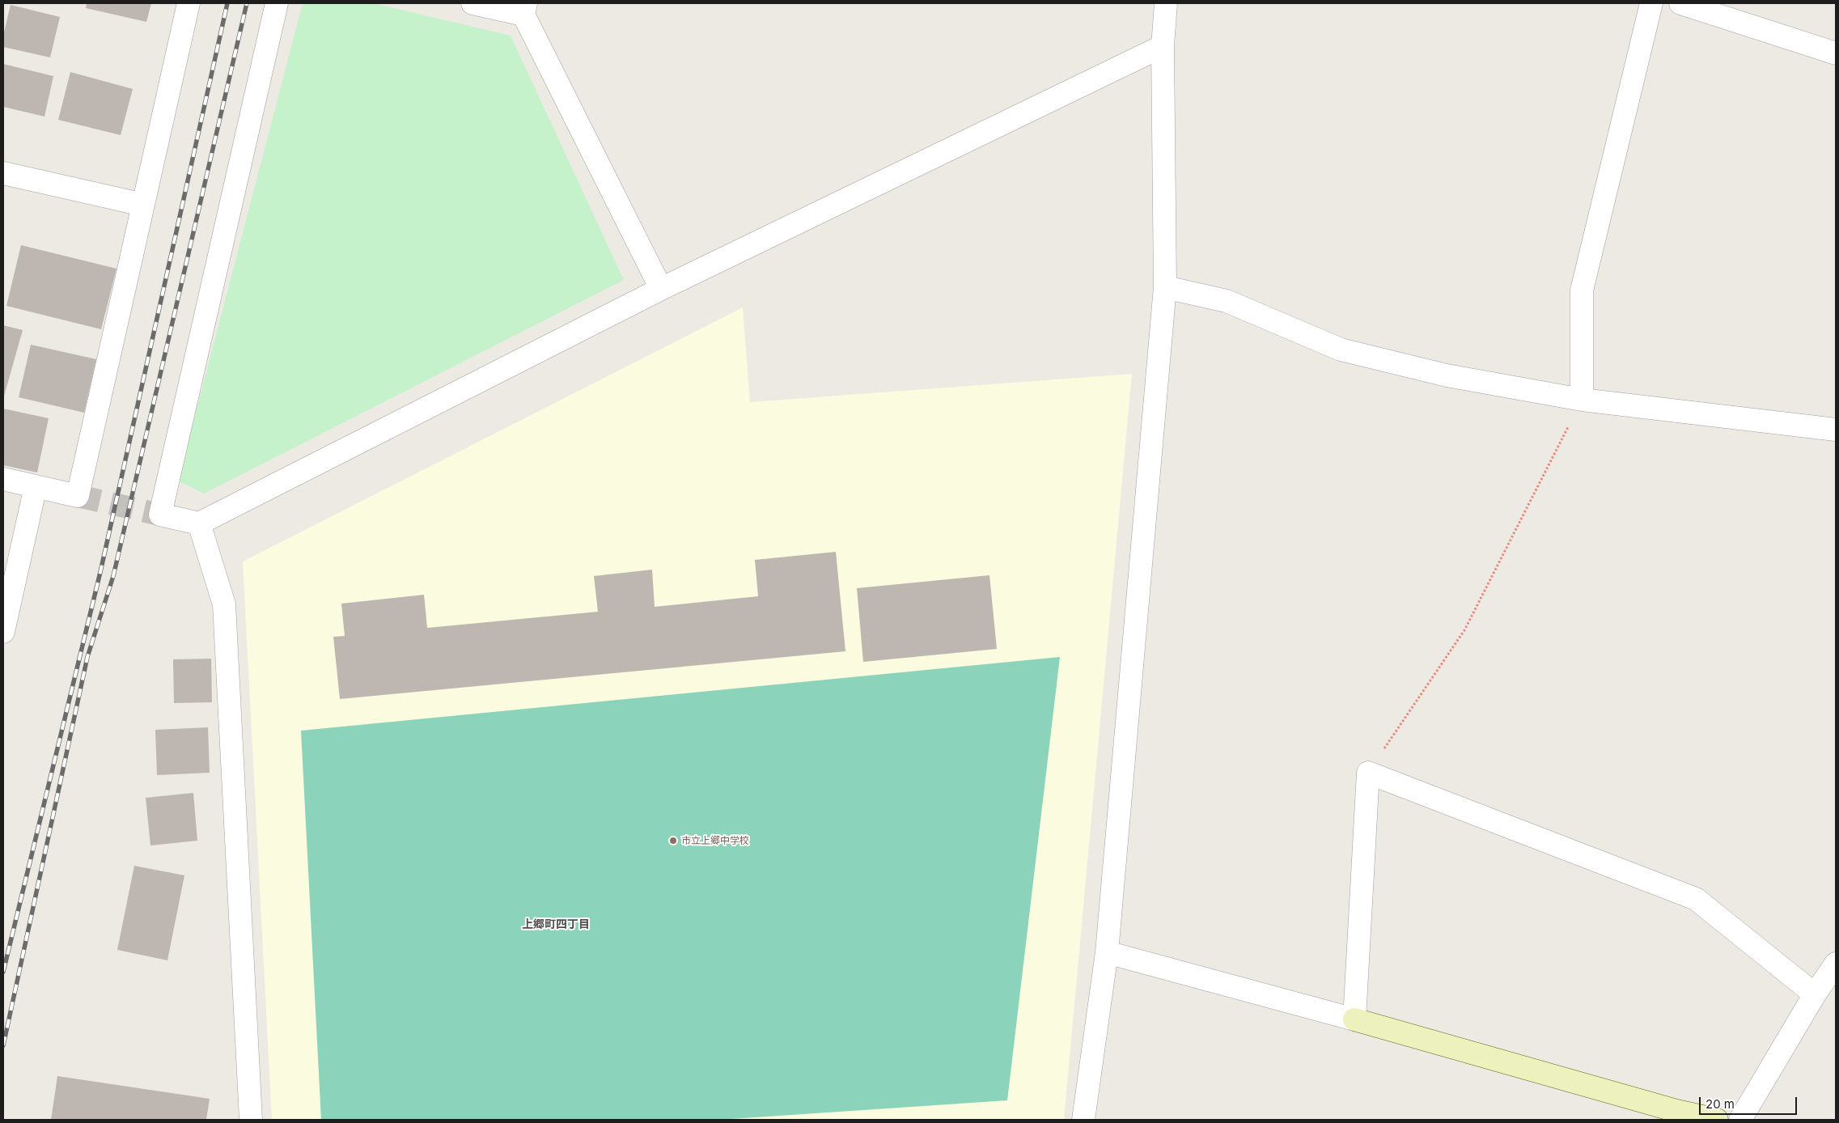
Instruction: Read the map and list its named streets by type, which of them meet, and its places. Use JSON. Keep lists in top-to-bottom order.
{
  "districts": ["上郷町四丁目"],
  "places": ["市立上郷中学校"],
  "scale_bar": "20 m"
}
